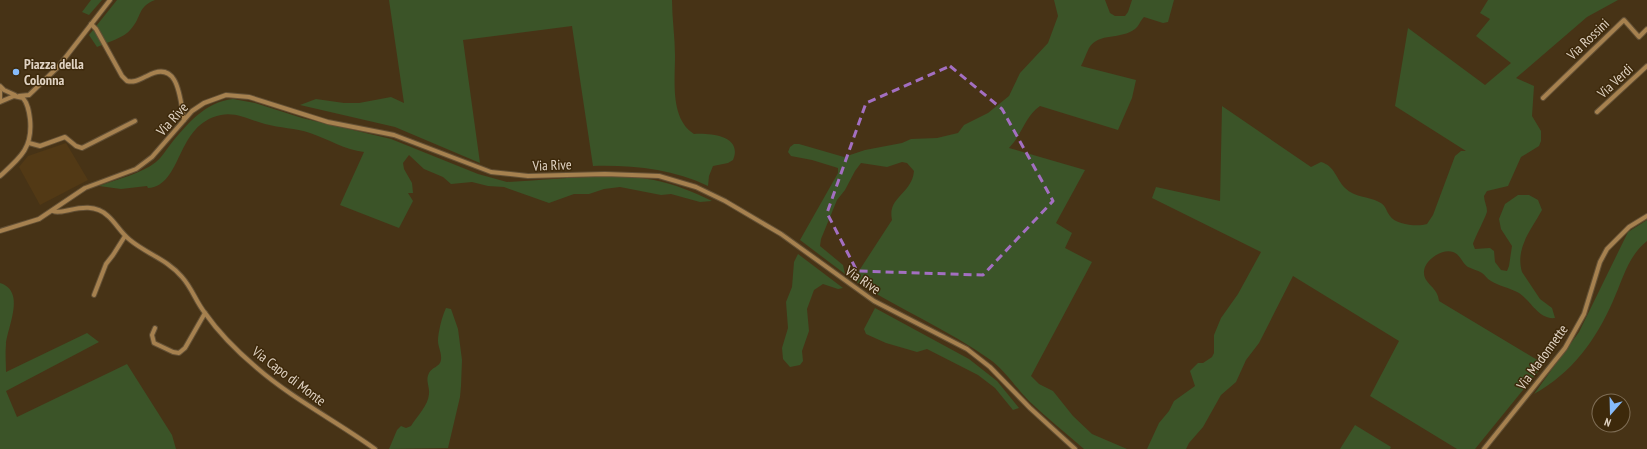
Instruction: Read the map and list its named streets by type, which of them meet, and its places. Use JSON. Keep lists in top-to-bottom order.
{
  "streets": {
    "street": [
      "Via Rossini",
      "Via Verdi",
      "Via Rive",
      "Via Madonnette",
      "Via Capo di Monte"
    ]
  },
  "crossings": [
    ["Via Rive", "Via Capo di Monte"]
  ],
  "places": ["Piazza della Colonna"],
  "north": "bottom"
}
